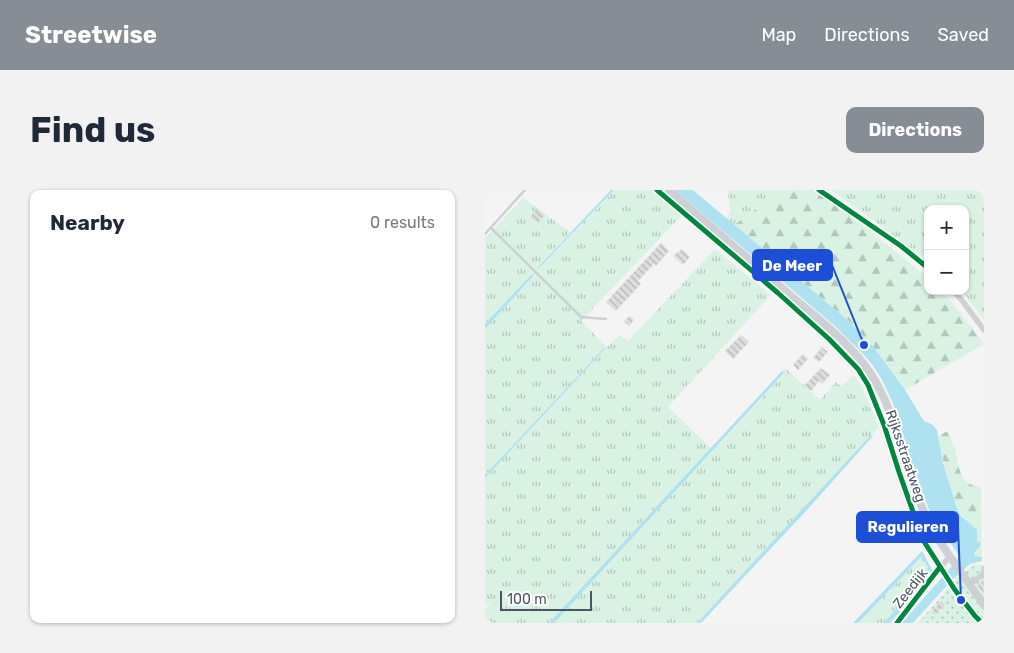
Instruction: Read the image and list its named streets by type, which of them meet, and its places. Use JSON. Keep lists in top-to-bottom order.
{
  "streets": {
    "main road": ["Rijksstraatweg"],
    "street": ["Zeedijk"]
  },
  "crossings": [
    ["Rijksstraatweg", "Zeedijk"]
  ],
  "places": ["De Meer", "Regulieren"],
  "scale_bar": "100 m",
  "page": {
    "header": "Streetwise",
    "nav": ["Map", "Directions", "Saved"],
    "buttons": "Directions",
    "title": "Find us",
    "heading": ["Nearby", "0 results"],
    "map_buttons": ["+", "−"],
    "scale": "100 m"
  }
}
